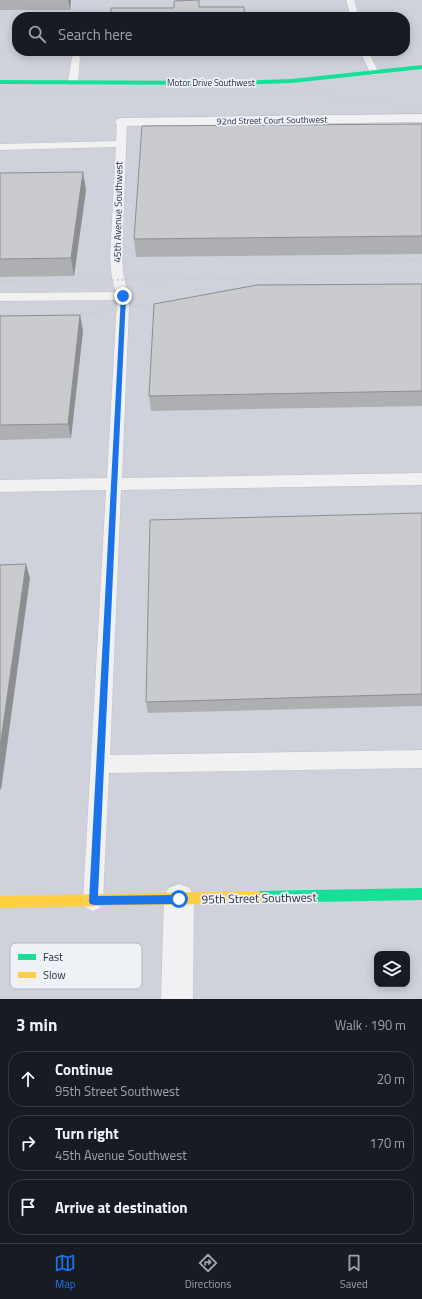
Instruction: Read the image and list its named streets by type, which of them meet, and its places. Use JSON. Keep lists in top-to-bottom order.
{
  "streets": {
    "street": ["Motor Drive Southwest", "92nd Street Court Southwest", "95th Street Southwest"],
    "lane": ["45th Avenue Southwest"]
  },
  "crossings": [
    ["92nd Street Court Southwest", "45th Avenue Southwest"],
    ["45th Avenue Southwest", "95th Street Southwest"]
  ],
  "legend": ["Fast", "Slow"],
  "page": {
    "search": "Search here",
    "heading": ["3 min", "Walk · 190 m"],
    "list": [
      ["Continue", "95th Street Southwest", "20 m"],
      ["Turn right", "45th Avenue Southwest", "170 m"],
      "Arrive at destination"
    ],
    "nav": ["Map", "Directions", "Saved"]
  }
}
